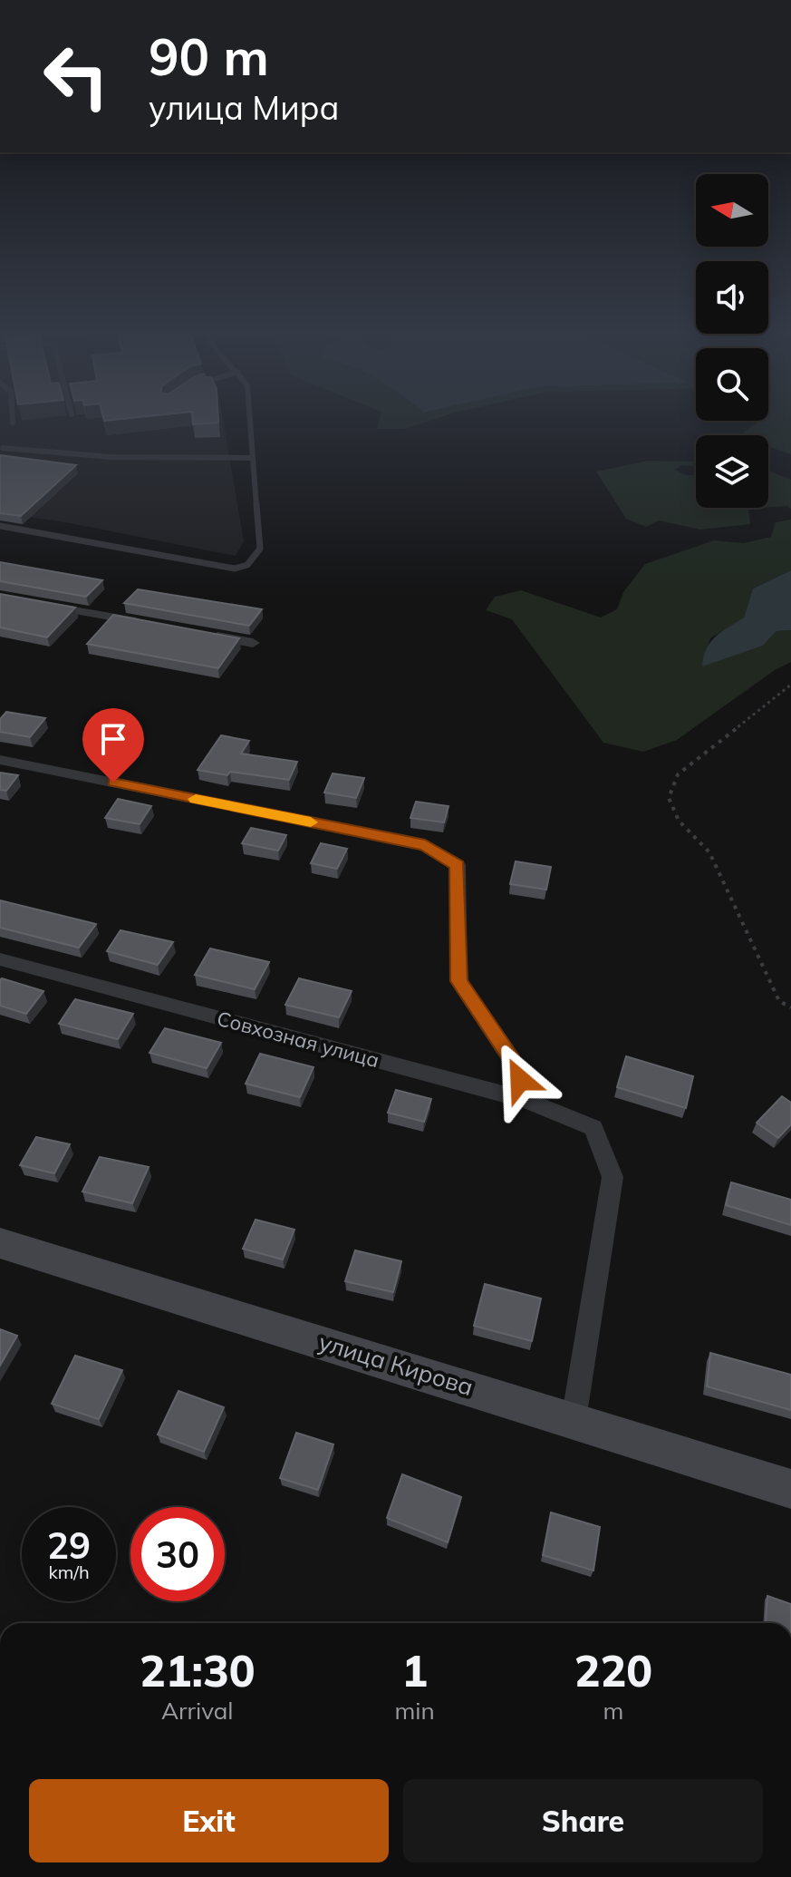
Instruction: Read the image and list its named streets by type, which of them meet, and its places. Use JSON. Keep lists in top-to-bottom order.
{
  "streets": {
    "street": ["Совхозная улица", "улица Кирова"]
  },
  "crossings": [
    ["Совхозная улица", "улица Кирова"]
  ],
  "north": "left",
  "page": {
    "turn": ["90 m", "улица Мира"],
    "speed": "29 km/h",
    "limit": "30",
    "eta": [
      "21:30",
      "Arrival",
      "1",
      "min",
      "220",
      "m"
    ],
    "buttons": ["Exit", "Share"]
  }
}
